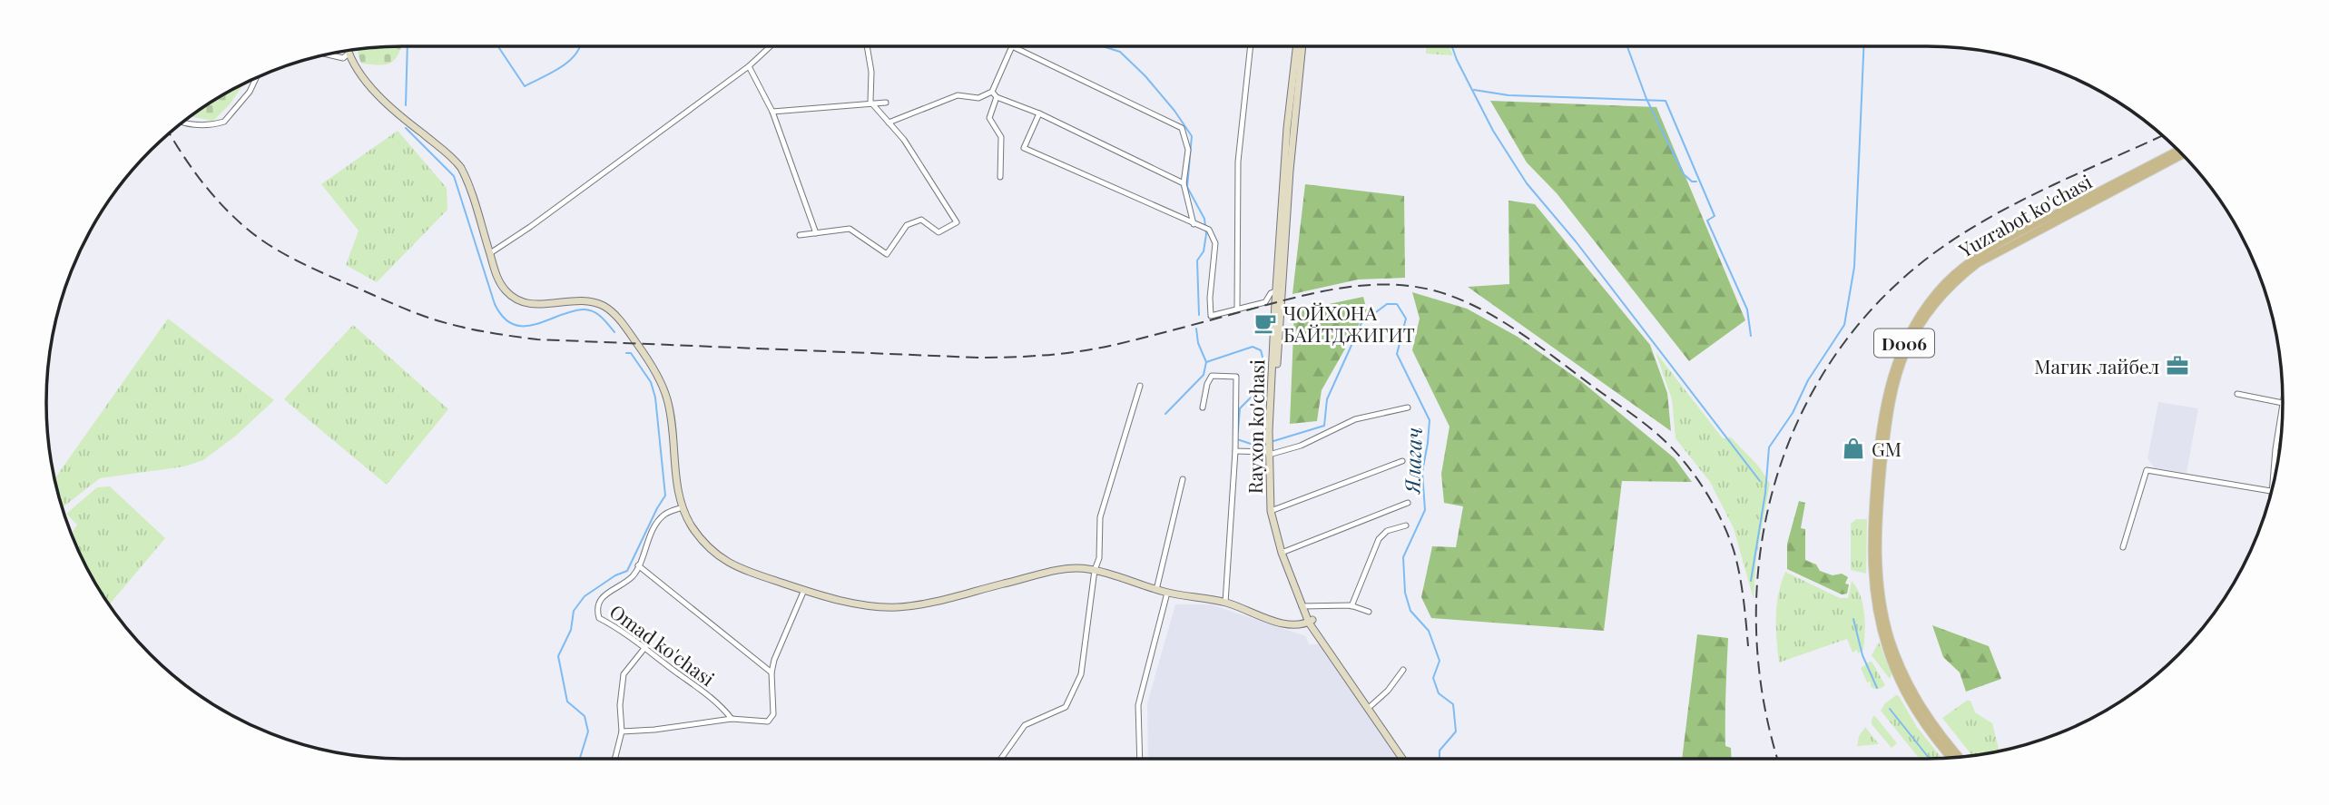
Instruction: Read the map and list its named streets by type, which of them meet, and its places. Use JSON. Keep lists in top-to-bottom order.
{
  "streets": {
    "main road": ["Yuzrabot ko'chasi", "D006", "Rayxon ko'chasi"],
    "street": ["Omad ko'chasi"]
  },
  "water": ["Ялагач"],
  "places": {
    "cafe": ["ЧОЙХОНА БАЙТДЖИГИТ"],
    "office": ["Магик лайбел"],
    "shop": ["GM"]
  }
}
